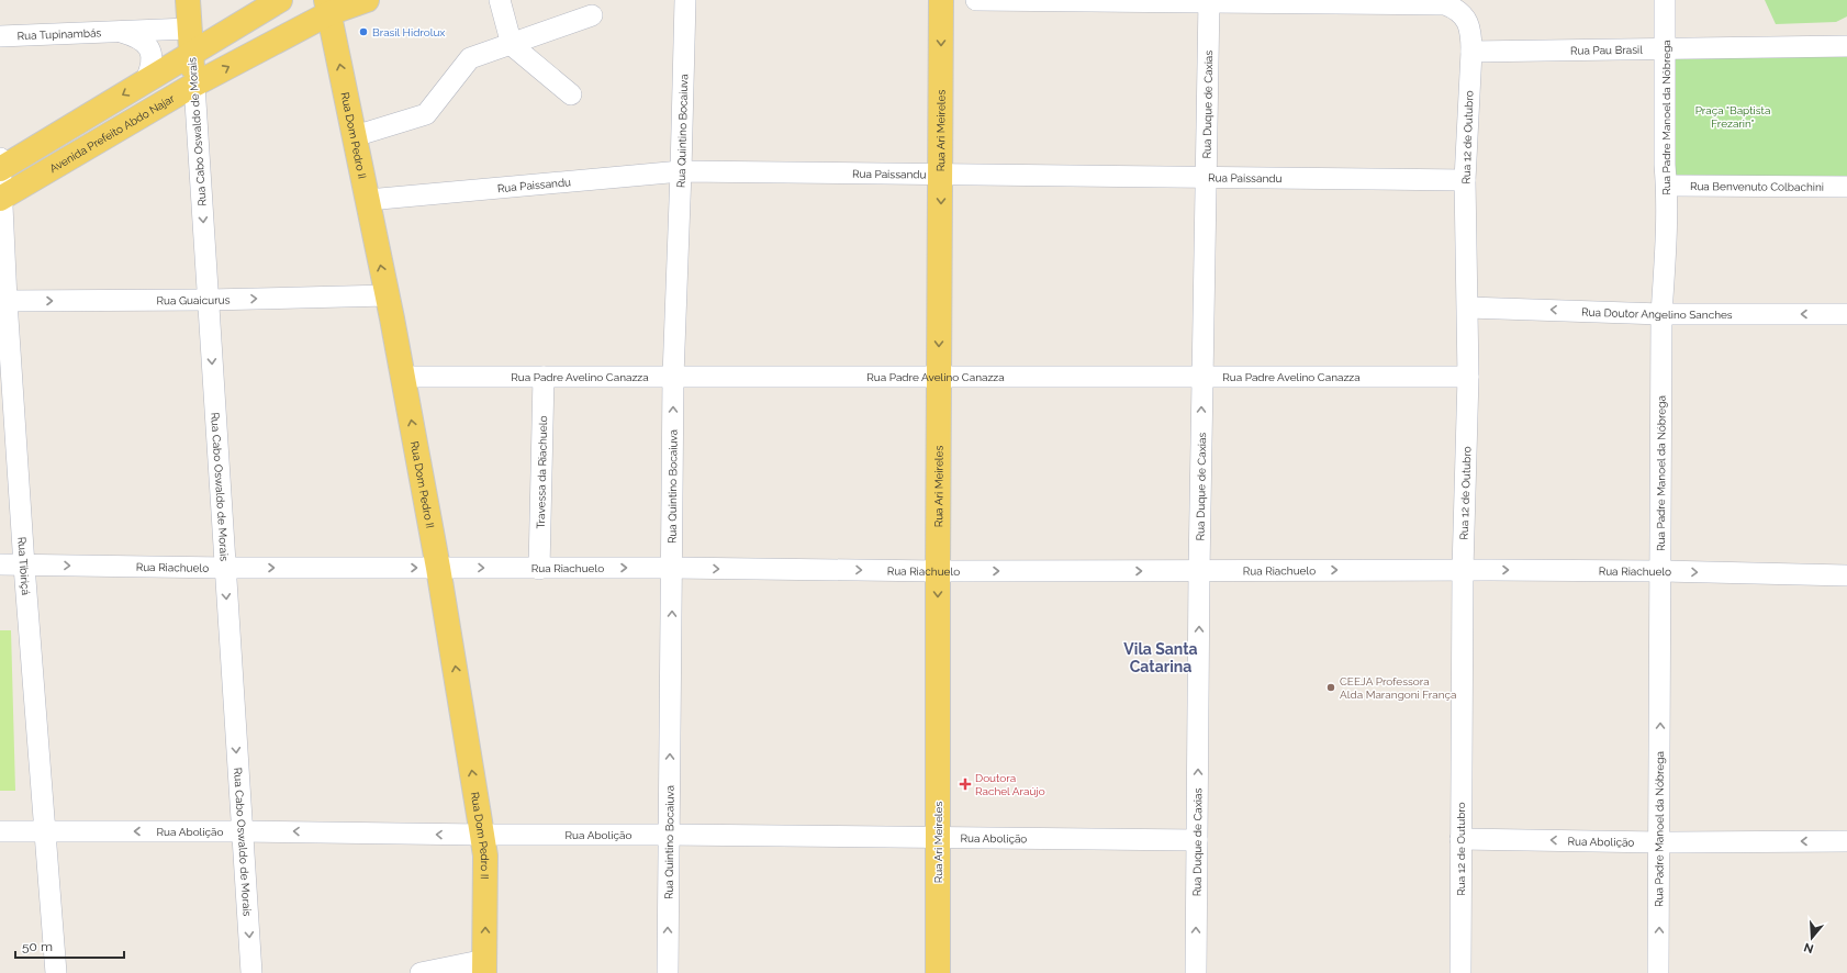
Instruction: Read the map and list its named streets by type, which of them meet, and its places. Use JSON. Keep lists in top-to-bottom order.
{
  "streets": {
    "main road": [
      "Rua Ari Meireles",
      "Rua Cabo Oswaldo de Morais",
      "Avenida Prefeito Abdo Najar",
      "Rua Dom Pedro II"
    ],
    "street": [
      "Rua Tupinambás",
      "Rua Pau Brasil",
      "Rua Duque de Caxias",
      "Rua Padre Manoel da Nóbrega",
      "Rua Quintino Bocaiuva",
      "Rua 12 de Outubro",
      "Rua Paissandu",
      "Rua Benvenuto Colbachini",
      "Rua Guaicurus",
      "Rua Doutor Angelino Sanches",
      "Rua Padre Avelino Canazza",
      "Travessa da Riachuelo",
      "Rua Tibiriçá",
      "Rua Riachuelo",
      "Rua Abolição"
    ]
  },
  "crossings": [
    ["Rua Tupinambás", "Rua Cabo Oswaldo de Morais"],
    ["Rua Pau Brasil", "Rua Padre Manoel da Nóbrega"],
    ["Rua Pau Brasil", "Rua 12 de Outubro"],
    ["Rua Duque de Caxias", "Rua 12 de Outubro"],
    ["Rua Duque de Caxias", "Rua Paissandu"],
    ["Rua Duque de Caxias", "Rua Padre Avelino Canazza"],
    ["Rua Duque de Caxias", "Rua Riachuelo"],
    ["Rua Duque de Caxias", "Rua Abolição"],
    ["Rua Padre Manoel da Nóbrega", "Rua Benvenuto Colbachini"],
    ["Rua Padre Manoel da Nóbrega", "Rua Doutor Angelino Sanches"],
    ["Rua Padre Manoel da Nóbrega", "Rua Riachuelo"],
    ["Rua Padre Manoel da Nóbrega", "Rua Abolição"],
    ["Rua Quintino Bocaiuva", "Rua Paissandu"],
    ["Rua Quintino Bocaiuva", "Rua Padre Avelino Canazza"],
    ["Rua Quintino Bocaiuva", "Rua Riachuelo"],
    ["Rua Quintino Bocaiuva", "Rua Abolição"],
    ["Rua Ari Meireles", "Rua Paissandu"],
    ["Rua Ari Meireles", "Rua Padre Avelino Canazza"],
    ["Rua Ari Meireles", "Rua Riachuelo"],
    ["Rua Ari Meireles", "Rua Abolição"],
    ["Rua Cabo Oswaldo de Morais", "Avenida Prefeito Abdo Najar"],
    ["Rua Cabo Oswaldo de Morais", "Rua Guaicurus"],
    ["Rua Cabo Oswaldo de Morais", "Rua Riachuelo"],
    ["Rua Cabo Oswaldo de Morais", "Rua Abolição"],
    ["Avenida Prefeito Abdo Najar", "Rua Dom Pedro II"],
    ["Avenida Prefeito Abdo Najar", "Rua Tibiriçá"],
    ["Rua Dom Pedro II", "Rua Paissandu"],
    ["Rua Dom Pedro II", "Rua Guaicurus"],
    ["Rua Dom Pedro II", "Rua Padre Avelino Canazza"],
    ["Rua Dom Pedro II", "Rua Riachuelo"],
    ["Rua Dom Pedro II", "Rua Abolição"],
    ["Rua 12 de Outubro", "Rua Paissandu"],
    ["Rua 12 de Outubro", "Rua Doutor Angelino Sanches"],
    ["Rua 12 de Outubro", "Rua Padre Avelino Canazza"],
    ["Rua 12 de Outubro", "Rua Riachuelo"],
    ["Rua 12 de Outubro", "Rua Abolição"],
    ["Rua Guaicurus", "Rua Tibiriçá"],
    ["Rua Padre Avelino Canazza", "Travessa da Riachuelo"],
    ["Travessa da Riachuelo", "Rua Riachuelo"],
    ["Rua Tibiriçá", "Rua Riachuelo"],
    ["Rua Tibiriçá", "Rua Abolição"]
  ],
  "one_way": [
    "Rua Duque de Caxias",
    "Rua Padre Manoel da Nóbrega",
    "Rua Quintino Bocaiuva",
    "Rua Ari Meireles",
    "Rua Cabo Oswaldo de Morais",
    "Rua Dom Pedro II",
    "Rua Guaicurus",
    "Rua Doutor Angelino Sanches",
    "Rua Riachuelo",
    "Rua Abolição"
  ],
  "districts": ["Vila Santa Catarina"],
  "parks": ["Praça \"Baptista Frezarin\""],
  "places": {
    "other": ["Brasil Hidrolux", "CEEJA Professora Alda Marangoni França"],
    "health": ["Doutora Rachel Araújo"]
  },
  "scale_bar": "50 m",
  "north": "bottom"
}
